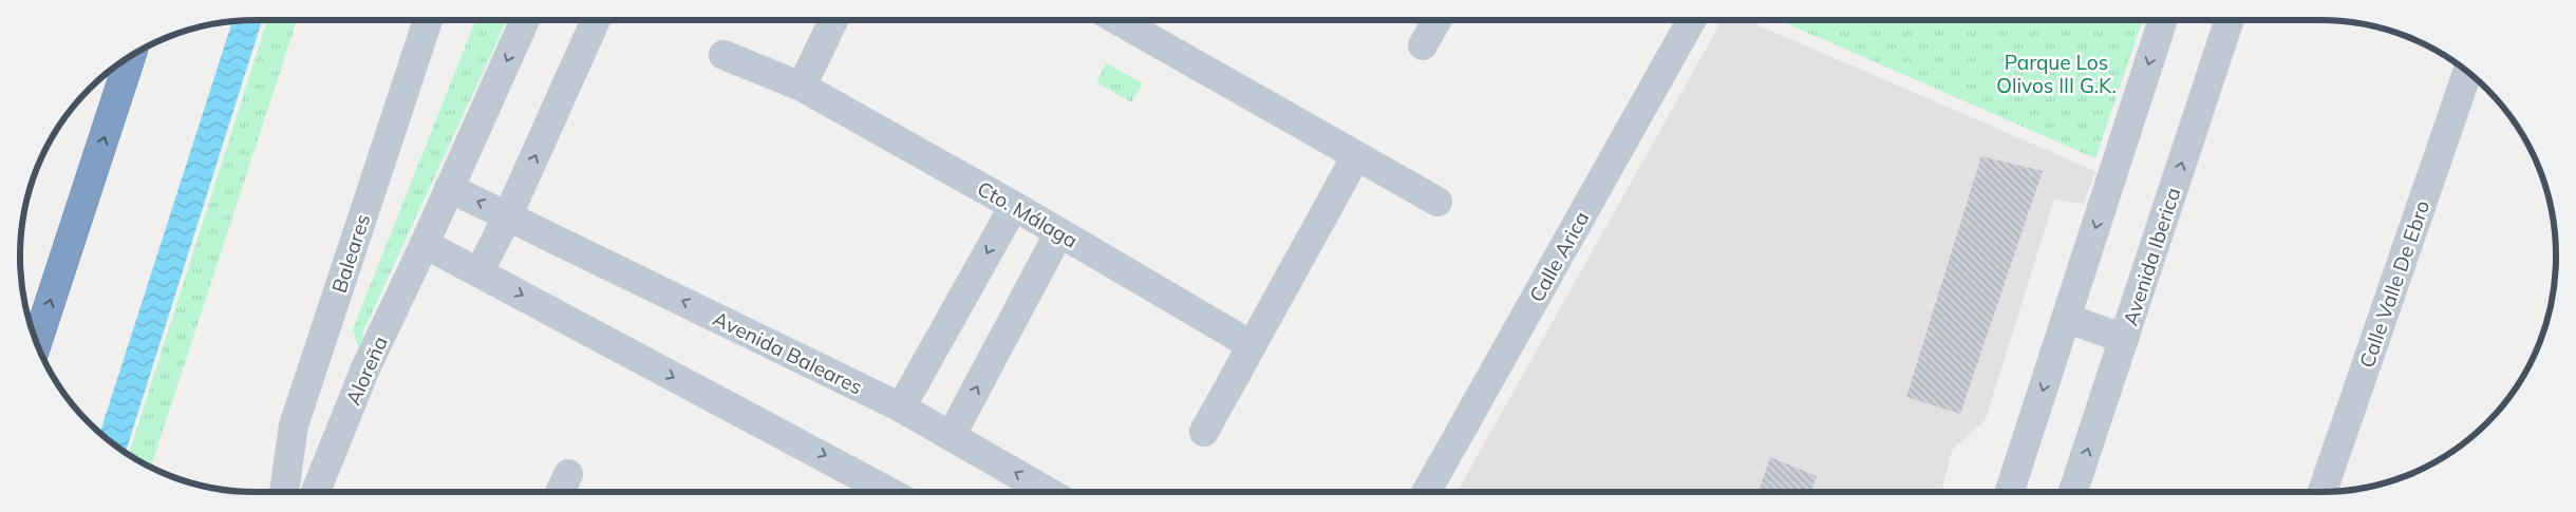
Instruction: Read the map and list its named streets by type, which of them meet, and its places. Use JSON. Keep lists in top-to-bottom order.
{
  "streets": {
    "street": [
      "Cto. Málaga",
      "Baleares",
      "Calle Arica",
      "Avenida Iberica",
      "Calle Valle De Ebro",
      "Avenida Baleares",
      "Aloreña"
    ]
  },
  "parks": ["Parque Los Olivos III G.K."]
}
